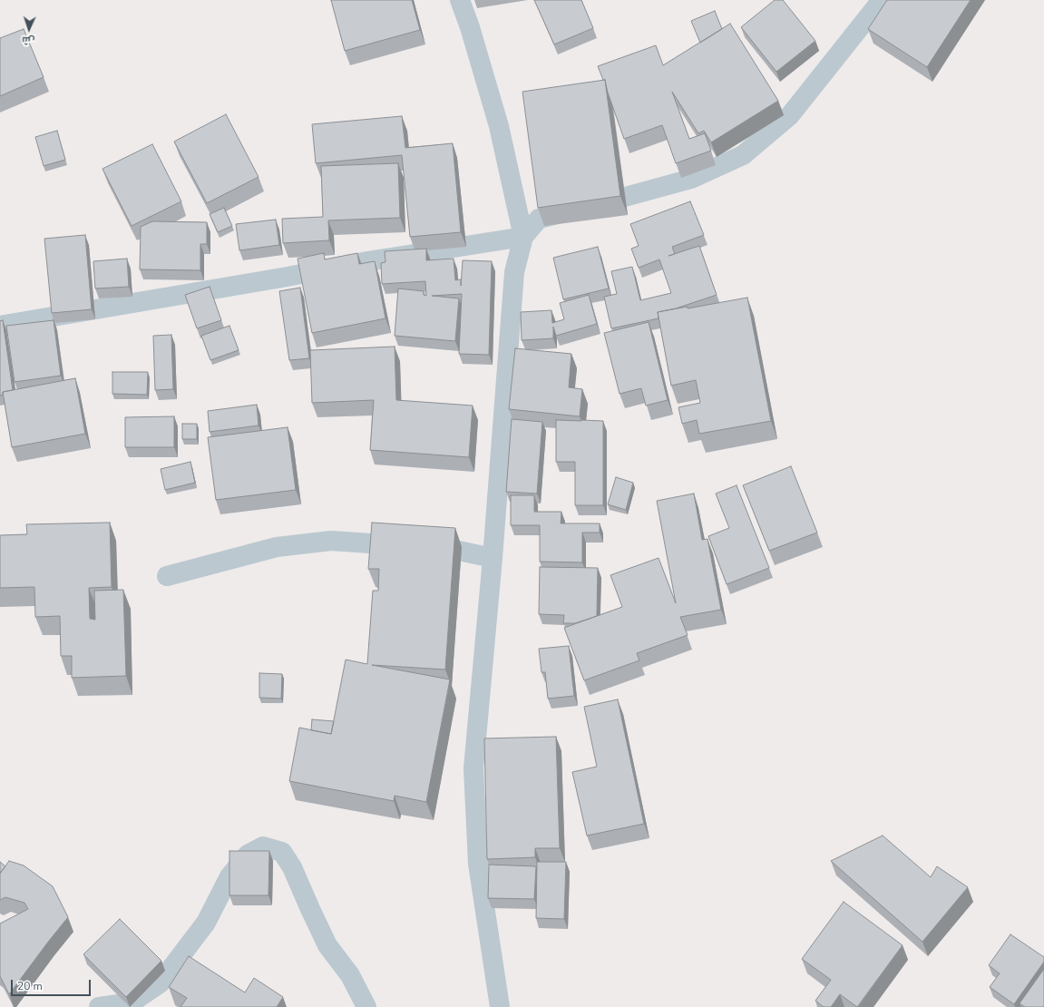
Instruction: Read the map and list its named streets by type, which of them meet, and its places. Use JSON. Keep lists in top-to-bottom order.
{
  "scale_bar": "20 m",
  "north": "bottom"
}
